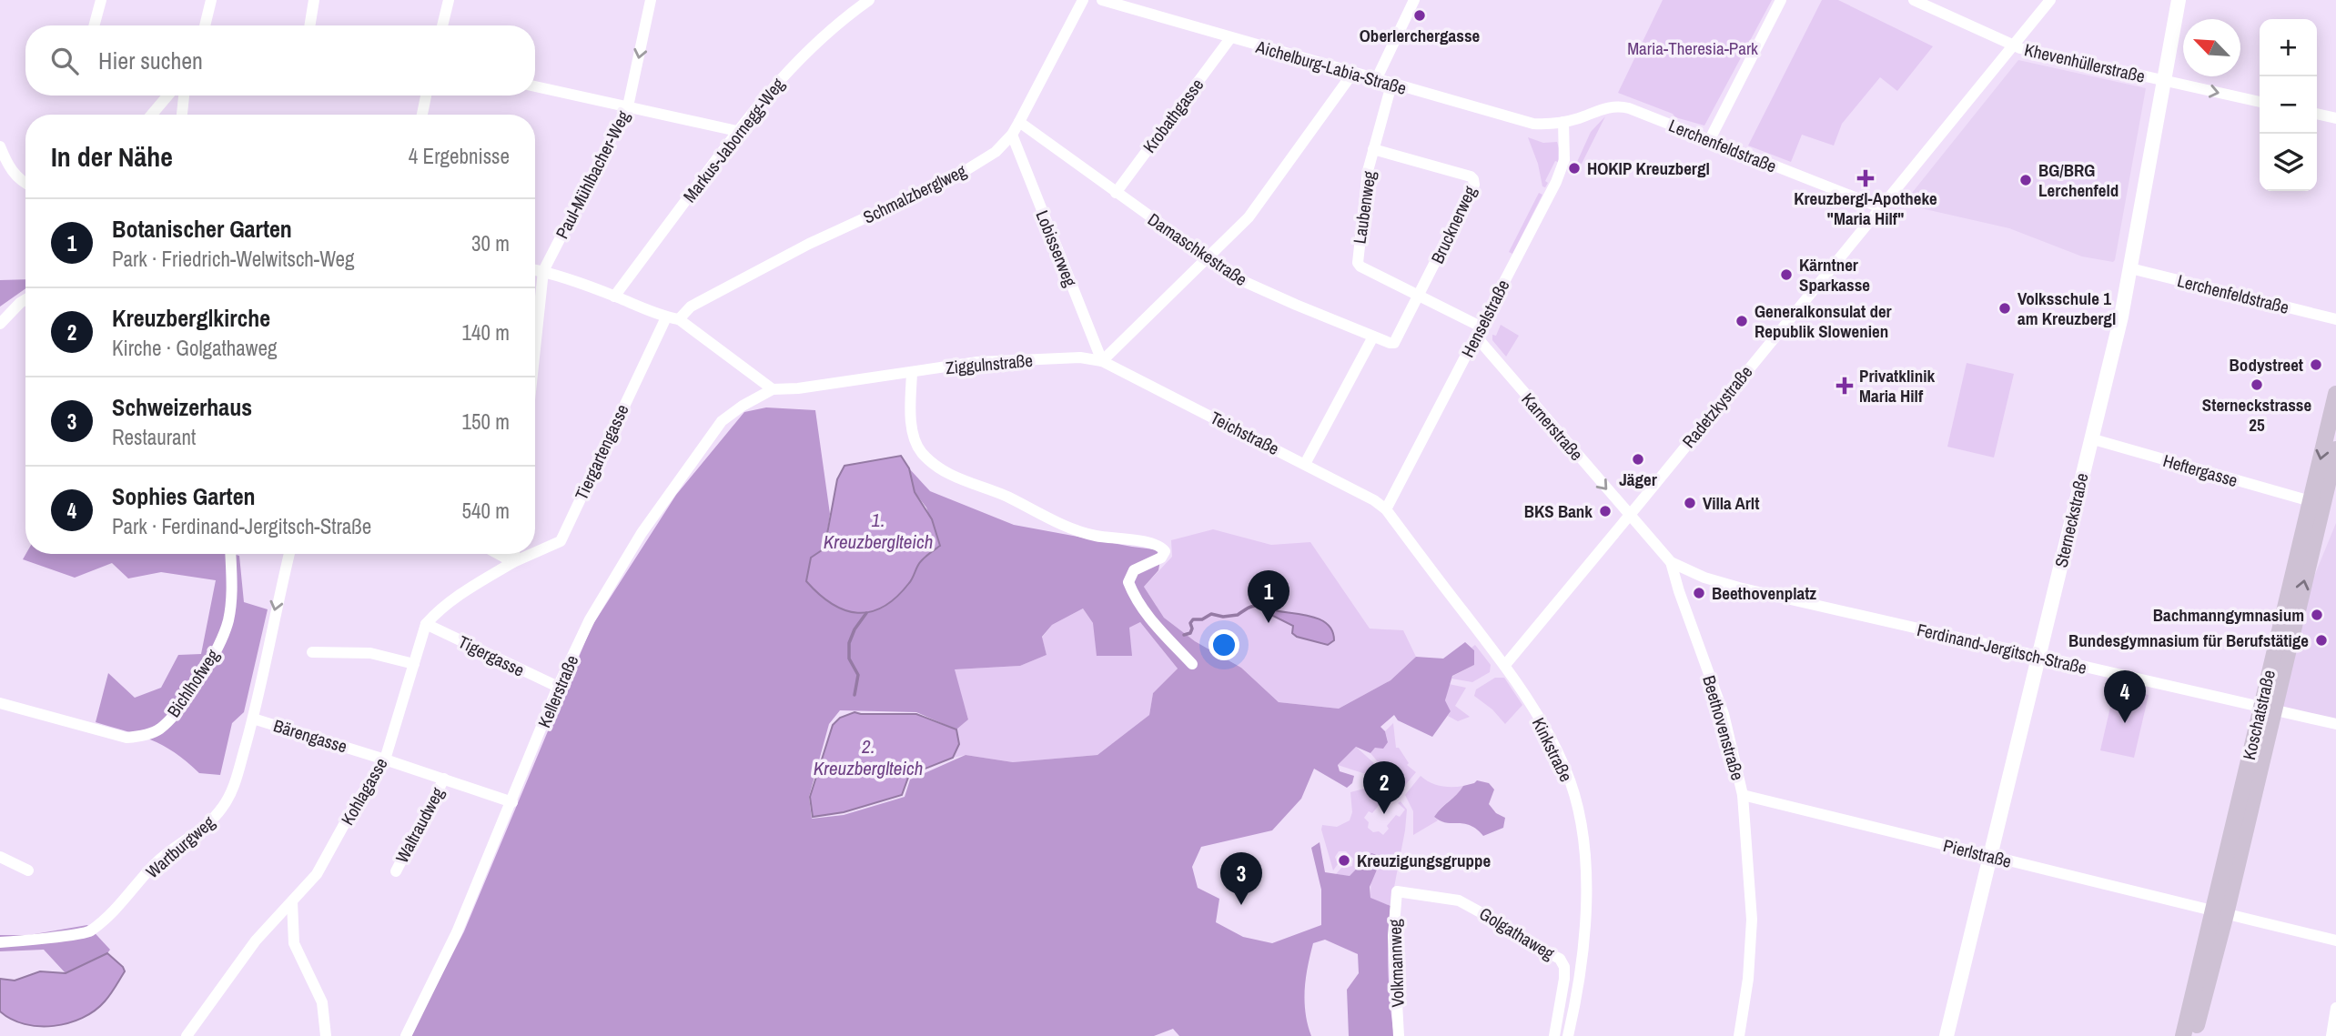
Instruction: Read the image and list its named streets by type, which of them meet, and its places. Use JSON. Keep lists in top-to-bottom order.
{
  "streets": {
    "main road": ["Koschatstraße"],
    "street": [
      "Khevenhüllerstraße",
      "Aichelburg-Labia-Straße",
      "Krobathgasse",
      "Markus-Jabornegg-Weg",
      "Lerchenfeldstraße",
      "Paul-Mühlbacher-Weg",
      "Schmalzberglweg",
      "Laubenweg",
      "Brucknerweg",
      "Lobisserweg",
      "Damaschkestraße",
      "Henselstraße",
      "Ziggulnstraße",
      "Radetzkystraße",
      "Karnerstraße",
      "Teichstraße",
      "Tiergartengasse",
      "Heftergasse",
      "Sterneckstraße",
      "Ferdinand-Jergitsch-Straße",
      "Tigergasse",
      "Bichlhofweg",
      "Kellerstraße",
      "Beethovenstraße",
      "Bärengasse",
      "Kinkstraße",
      "Kohlagasse",
      "Waltraudweg",
      "Wartburgweg",
      "Pierlstraße",
      "Golgathaweg",
      "Volkmannweg"
    ]
  },
  "crossings": [
    ["Khevenhüllerstraße", "Radetzkystraße"],
    ["Khevenhüllerstraße", "Sterneckstraße"],
    ["Aichelburg-Labia-Straße", "Krobathgasse"],
    ["Aichelburg-Labia-Straße", "Lerchenfeldstraße"],
    ["Aichelburg-Labia-Straße", "Laubenweg"],
    ["Aichelburg-Labia-Straße", "Henselstraße"],
    ["Krobathgasse", "Damaschkestraße"],
    ["Lerchenfeldstraße", "Henselstraße"],
    ["Lerchenfeldstraße", "Radetzkystraße"],
    ["Lerchenfeldstraße", "Sterneckstraße"],
    ["Schmalzberglweg", "Lobisserweg"],
    ["Schmalzberglweg", "Damaschkestraße"],
    ["Laubenweg", "Brucknerweg"],
    ["Laubenweg", "Damaschkestraße"],
    ["Laubenweg", "Henselstraße"],
    ["Laubenweg", "Karnerstraße"],
    ["Brucknerweg", "Damaschkestraße"],
    ["Lobisserweg", "Ziggulnstraße"],
    ["Lobisserweg", "Teichstraße"],
    ["Henselstraße", "Karnerstraße"],
    ["Henselstraße", "Teichstraße"],
    ["Henselstraße", "Kinkstraße"],
    ["Ziggulnstraße", "Teichstraße"],
    ["Ziggulnstraße", "Kellerstraße"],
    ["Radetzkystraße", "Karnerstraße"],
    ["Radetzkystraße", "Beethovenstraße"],
    ["Radetzkystraße", "Kinkstraße"],
    ["Karnerstraße", "Beethovenstraße"],
    ["Teichstraße", "Kinkstraße"],
    ["Tiergartengasse", "Kohlagasse"],
    ["Heftergasse", "Sterneckstraße"],
    ["Heftergasse", "Koschatstraße"],
    ["Sterneckstraße", "Ferdinand-Jergitsch-Straße"],
    ["Sterneckstraße", "Pierlstraße"],
    ["Ferdinand-Jergitsch-Straße", "Koschatstraße"],
    ["Ferdinand-Jergitsch-Straße", "Beethovenstraße"],
    ["Tigergasse", "Kellerstraße"],
    ["Tigergasse", "Kohlagasse"],
    ["Kellerstraße", "Bärengasse"],
    ["Koschatstraße", "Pierlstraße"],
    ["Beethovenstraße", "Pierlstraße"],
    ["Bärengasse", "Kohlagasse"],
    ["Bärengasse", "Waltraudweg"],
    ["Bärengasse", "Wartburgweg"],
    ["Golgathaweg", "Volkmannweg"]
  ],
  "one_way": ["Paul-Mühlbacher-Weg", "Karnerstraße"],
  "water": ["1. Kreuzberglteich", "2. Kreuzberglteich"],
  "parks": ["Maria-Theresia-Park"],
  "places": {
    "other": [
      "Oberlerchergasse",
      "HOKIP Kreuzbergl",
      "BG/BRG Lerchenfeld",
      "Kärntner Sparkasse",
      "Volksschule 1 am Kreuzbergl",
      "Generalkonsulat der Republik Slowenien",
      "Bodystreet",
      "Sterneckstrasse 25",
      "Jäger",
      "Villa Arlt",
      "BKS Bank",
      "Beethovenplatz",
      "Bachmanngymnasium",
      "Bundesgymnasium für Berufstätige",
      "Kreuzigungsgruppe"
    ],
    "health": ["Kreuzbergl-Apotheke \"Maria Hilf\"", "Privatklinik Maria Hilf"]
  },
  "north": "top left",
  "page": {
    "map_buttons": ["+", "−"],
    "search": "Hier suchen",
    "heading": ["In der Nähe", "4 Ergebnisse"],
    "list": [
      {
        "mark": "1",
        "name": "Botanischer Garten",
        "note": "Park · Friedrich-Welwitsch-Weg",
        "value": "30 m"
      },
      {
        "mark": "2",
        "name": "Kreuzberglkirche",
        "note": "Kirche · Golgathaweg",
        "value": "140 m"
      },
      {
        "mark": "3",
        "name": "Schweizerhaus",
        "note": "Restaurant",
        "value": "150 m"
      },
      {
        "mark": "4",
        "name": "Sophies Garten",
        "note": "Park · Ferdinand-Jergitsch-Straße",
        "value": "540 m"
      }
    ],
    "pins": [
      "1",
      "4",
      "2",
      "3"
    ]
  }
}
